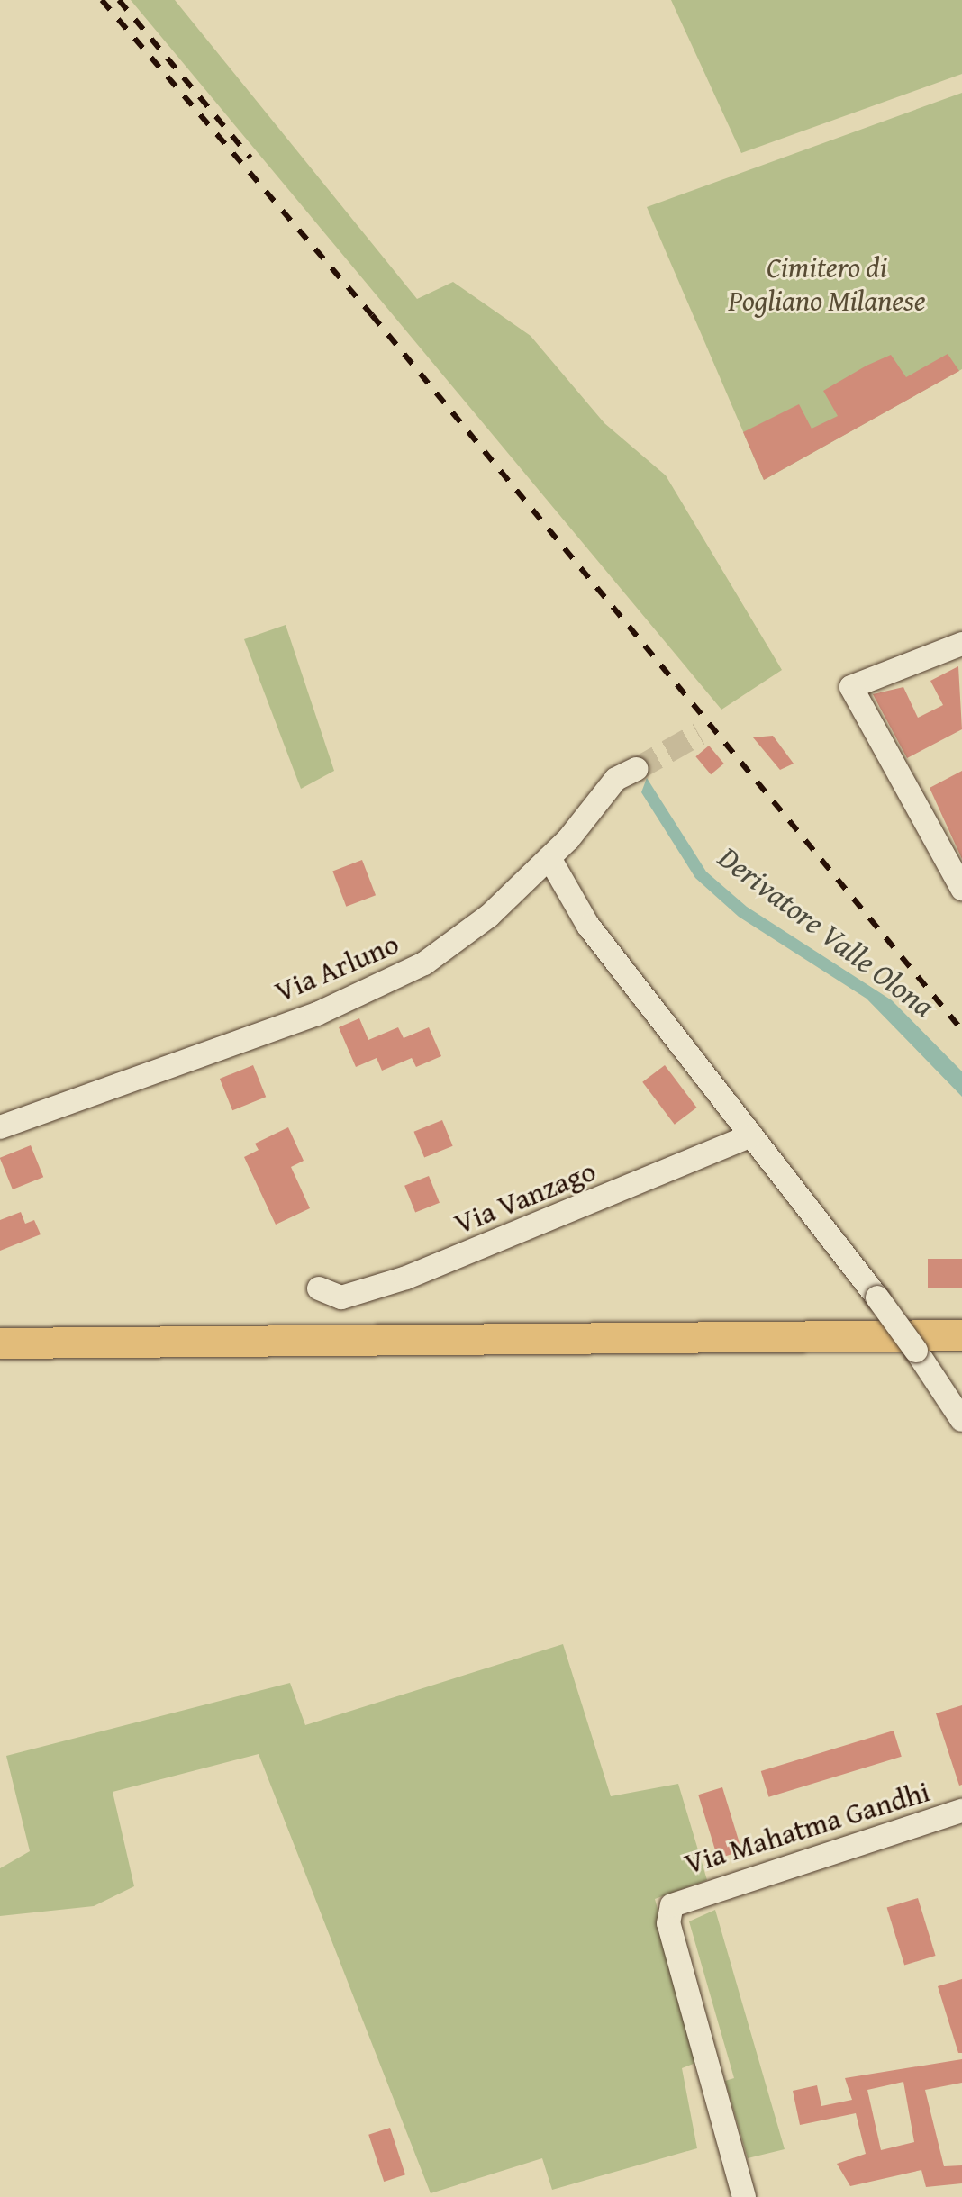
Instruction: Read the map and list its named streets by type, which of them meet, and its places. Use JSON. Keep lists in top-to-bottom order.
{
  "streets": {
    "street": ["Via Arluno", "Via Vanzago", "Via Mahatma Gandhi"]
  },
  "water": ["Derivatore Valle Olona"],
  "parks": ["Cimitero di Pogliano Milanese"]
}
